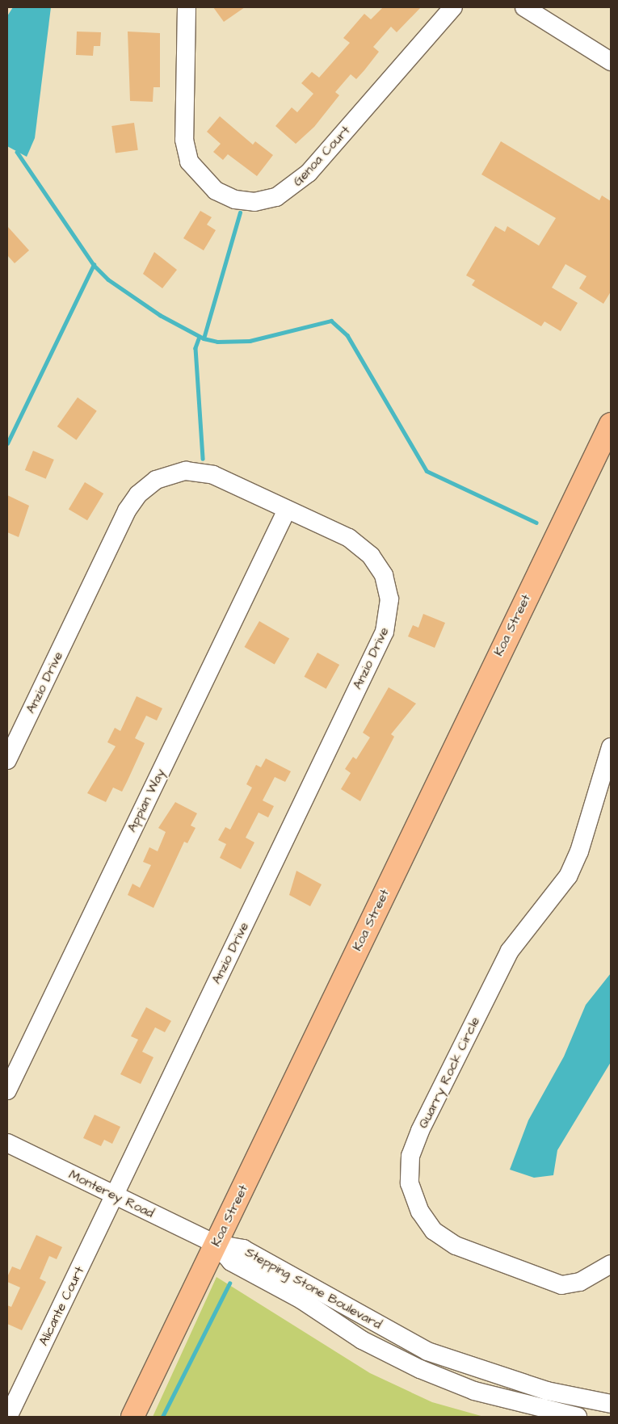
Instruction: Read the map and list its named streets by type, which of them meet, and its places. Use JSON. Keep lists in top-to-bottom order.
{
  "streets": {
    "main road": ["Koa Street"],
    "street": [
      "Genoa Court",
      "Anzio Drive",
      "Appian Way",
      "Quarry Rock Circle",
      "Monterey Road",
      "Stepping Stone Boulevard",
      "Alicante Court"
    ]
  },
  "crossings": [
    ["Koa Street", "Monterey Road"],
    ["Koa Street", "Stepping Stone Boulevard"],
    ["Anzio Drive", "Appian Way"],
    ["Anzio Drive", "Monterey Road"],
    ["Anzio Drive", "Alicante Court"],
    ["Monterey Road", "Stepping Stone Boulevard"],
    ["Monterey Road", "Alicante Court"]
  ]
}
